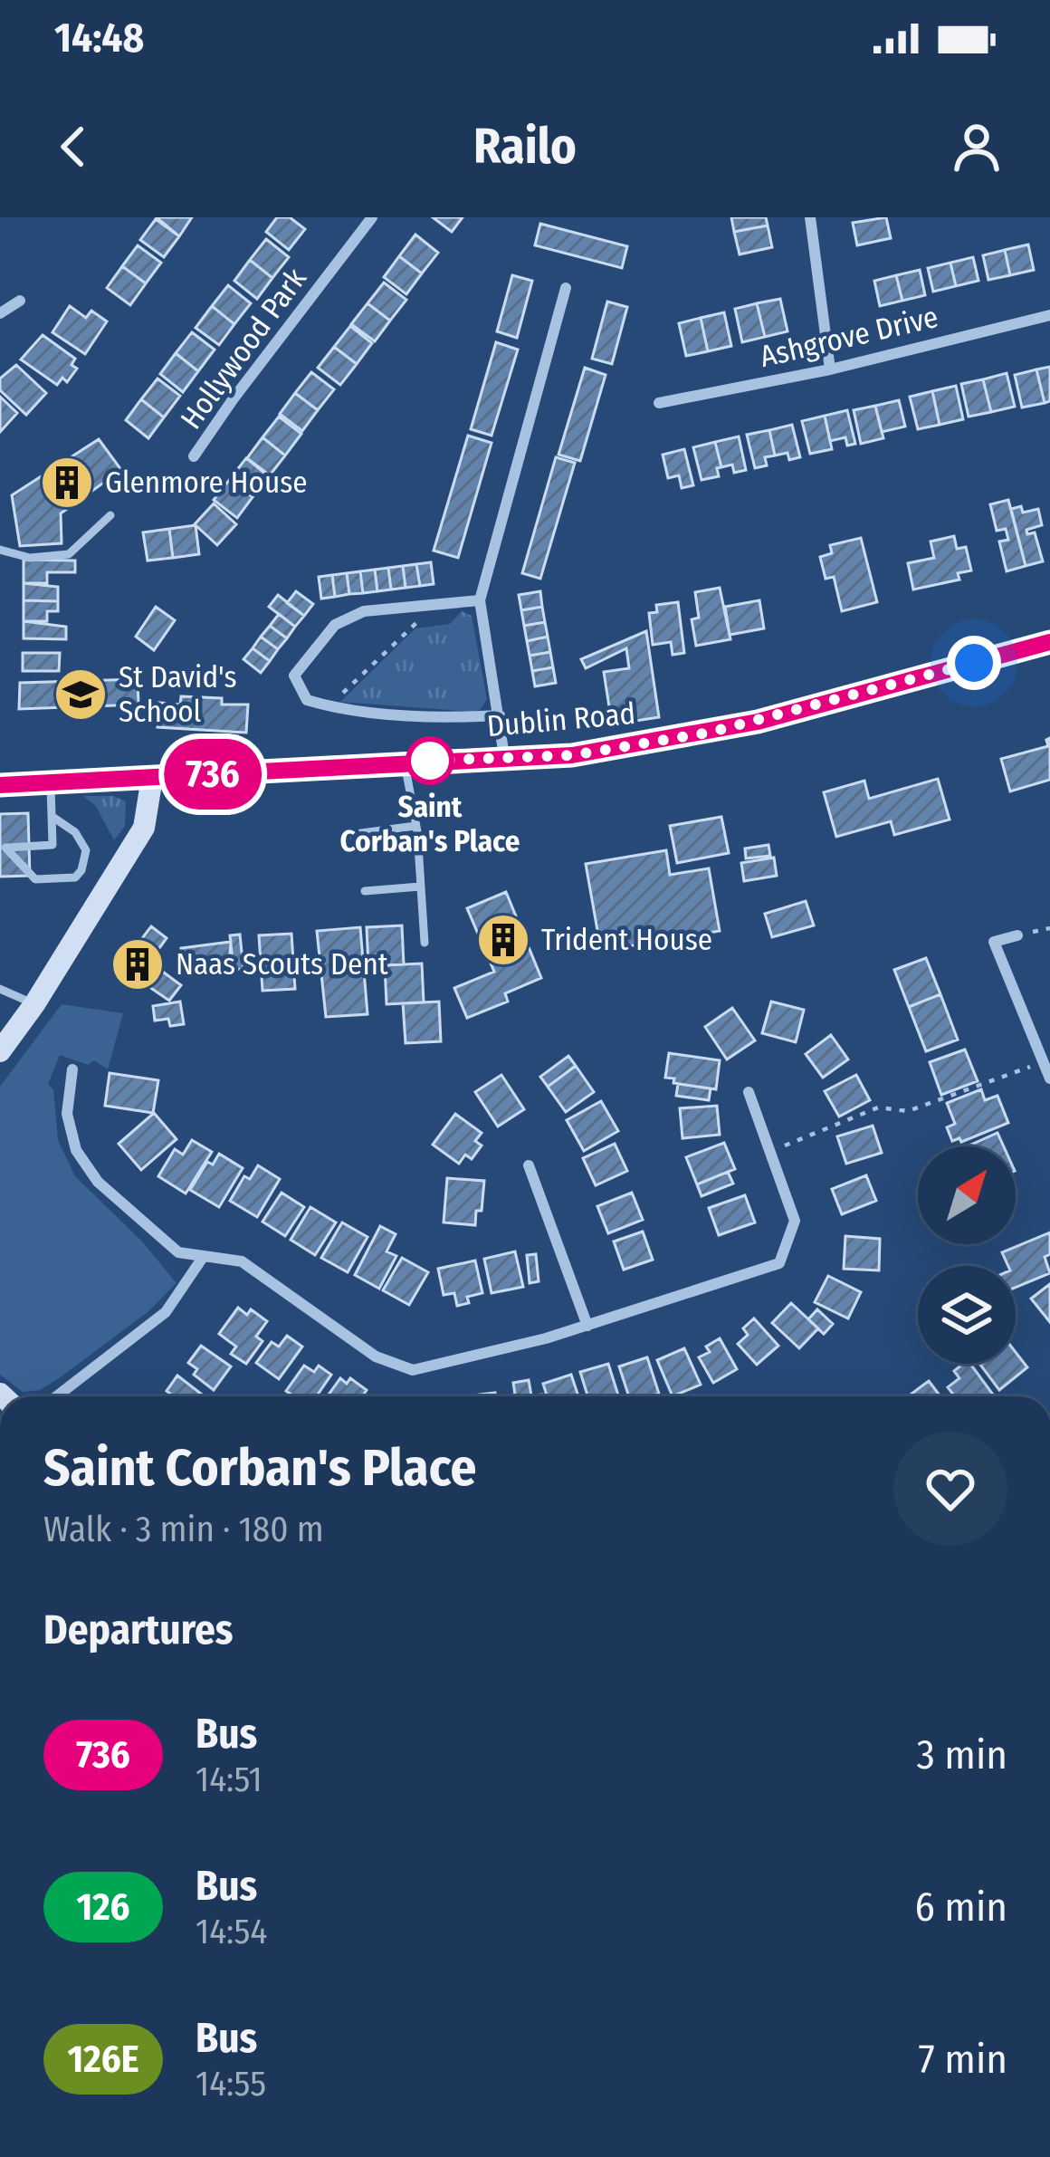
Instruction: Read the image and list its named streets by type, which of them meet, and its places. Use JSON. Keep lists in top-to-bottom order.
{
  "streets": {
    "main road": ["Dublin Road"],
    "street": ["Ashgrove Drive", "Hollywood Park"]
  },
  "places": {
    "building": ["Glenmore House", "Trident House", "Naas Scouts Dent"],
    "school or university": ["St David's School"],
    "other": ["Saint Corban's Place"]
  },
  "lines": ["bus line 736"],
  "north": "top right",
  "page": {
    "status": "14:48",
    "header": "Railo",
    "on_map": "736",
    "heading": [
      ["Saint Corban's Place", "Walk · 3 min · 180 m"],
      "Departures"
    ],
    "list": [
      {
        "mark": "736",
        "name": "Bus",
        "note": "14:51",
        "value": "3 min"
      },
      {
        "mark": "126",
        "name": "Bus",
        "note": "14:54",
        "value": "6 min"
      },
      {
        "mark": "126E",
        "name": "Bus",
        "note": "14:55",
        "value": "7 min"
      }
    ]
  }
}
